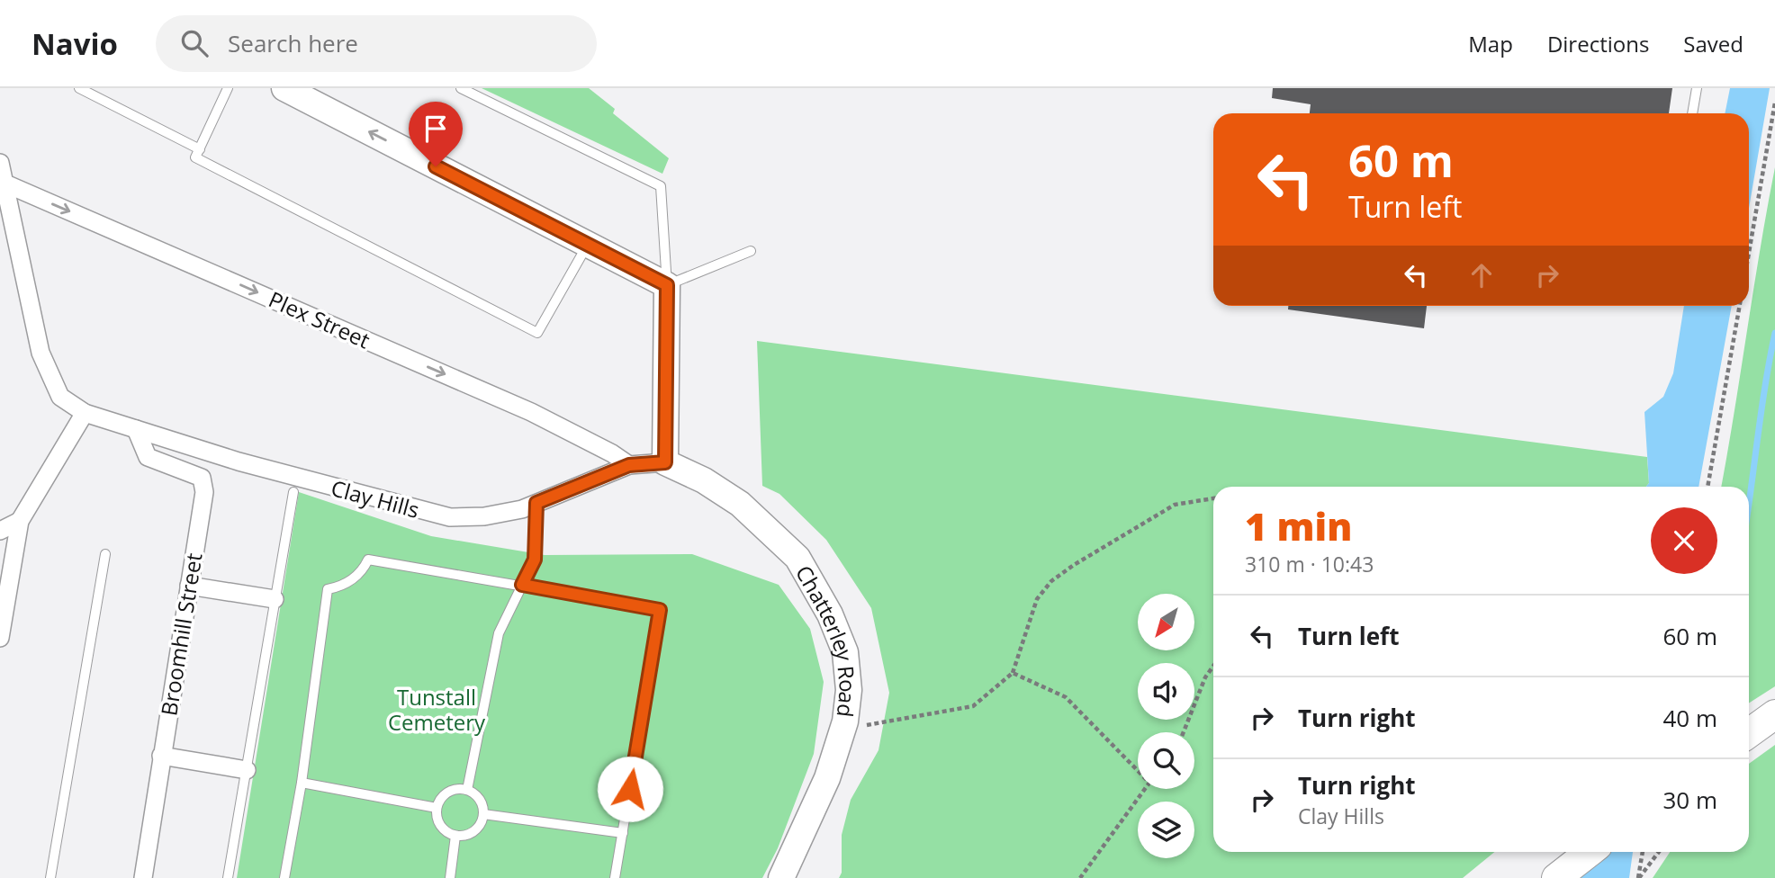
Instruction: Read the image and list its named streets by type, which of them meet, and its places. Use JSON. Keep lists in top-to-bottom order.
{
  "streets": {
    "street": [
      "Plex Street",
      "Clay Hills",
      "Broomhill Street",
      "Chatterley Road"
    ]
  },
  "crossings": [
    ["Plex Street", "Clay Hills"],
    ["Clay Hills", "Broomhill Street"],
    ["Clay Hills", "Chatterley Road"]
  ],
  "one_way": ["Plex Street"],
  "parks": ["Tunstall Cemetery"],
  "north": "bottom left",
  "page": {
    "header": "Navio",
    "search": "Search here",
    "nav": ["Map", "Directions", "Saved"],
    "turn": ["60 m", "Turn left"],
    "heading": ["1 min", "310 m · 10:43"],
    "list": [
      {
        "name": "Turn left",
        "value": "60 m"
      },
      {
        "name": "Turn right",
        "value": "40 m"
      },
      {
        "name": "Turn right",
        "note": "Clay Hills",
        "value": "30 m"
      }
    ]
  }
}
